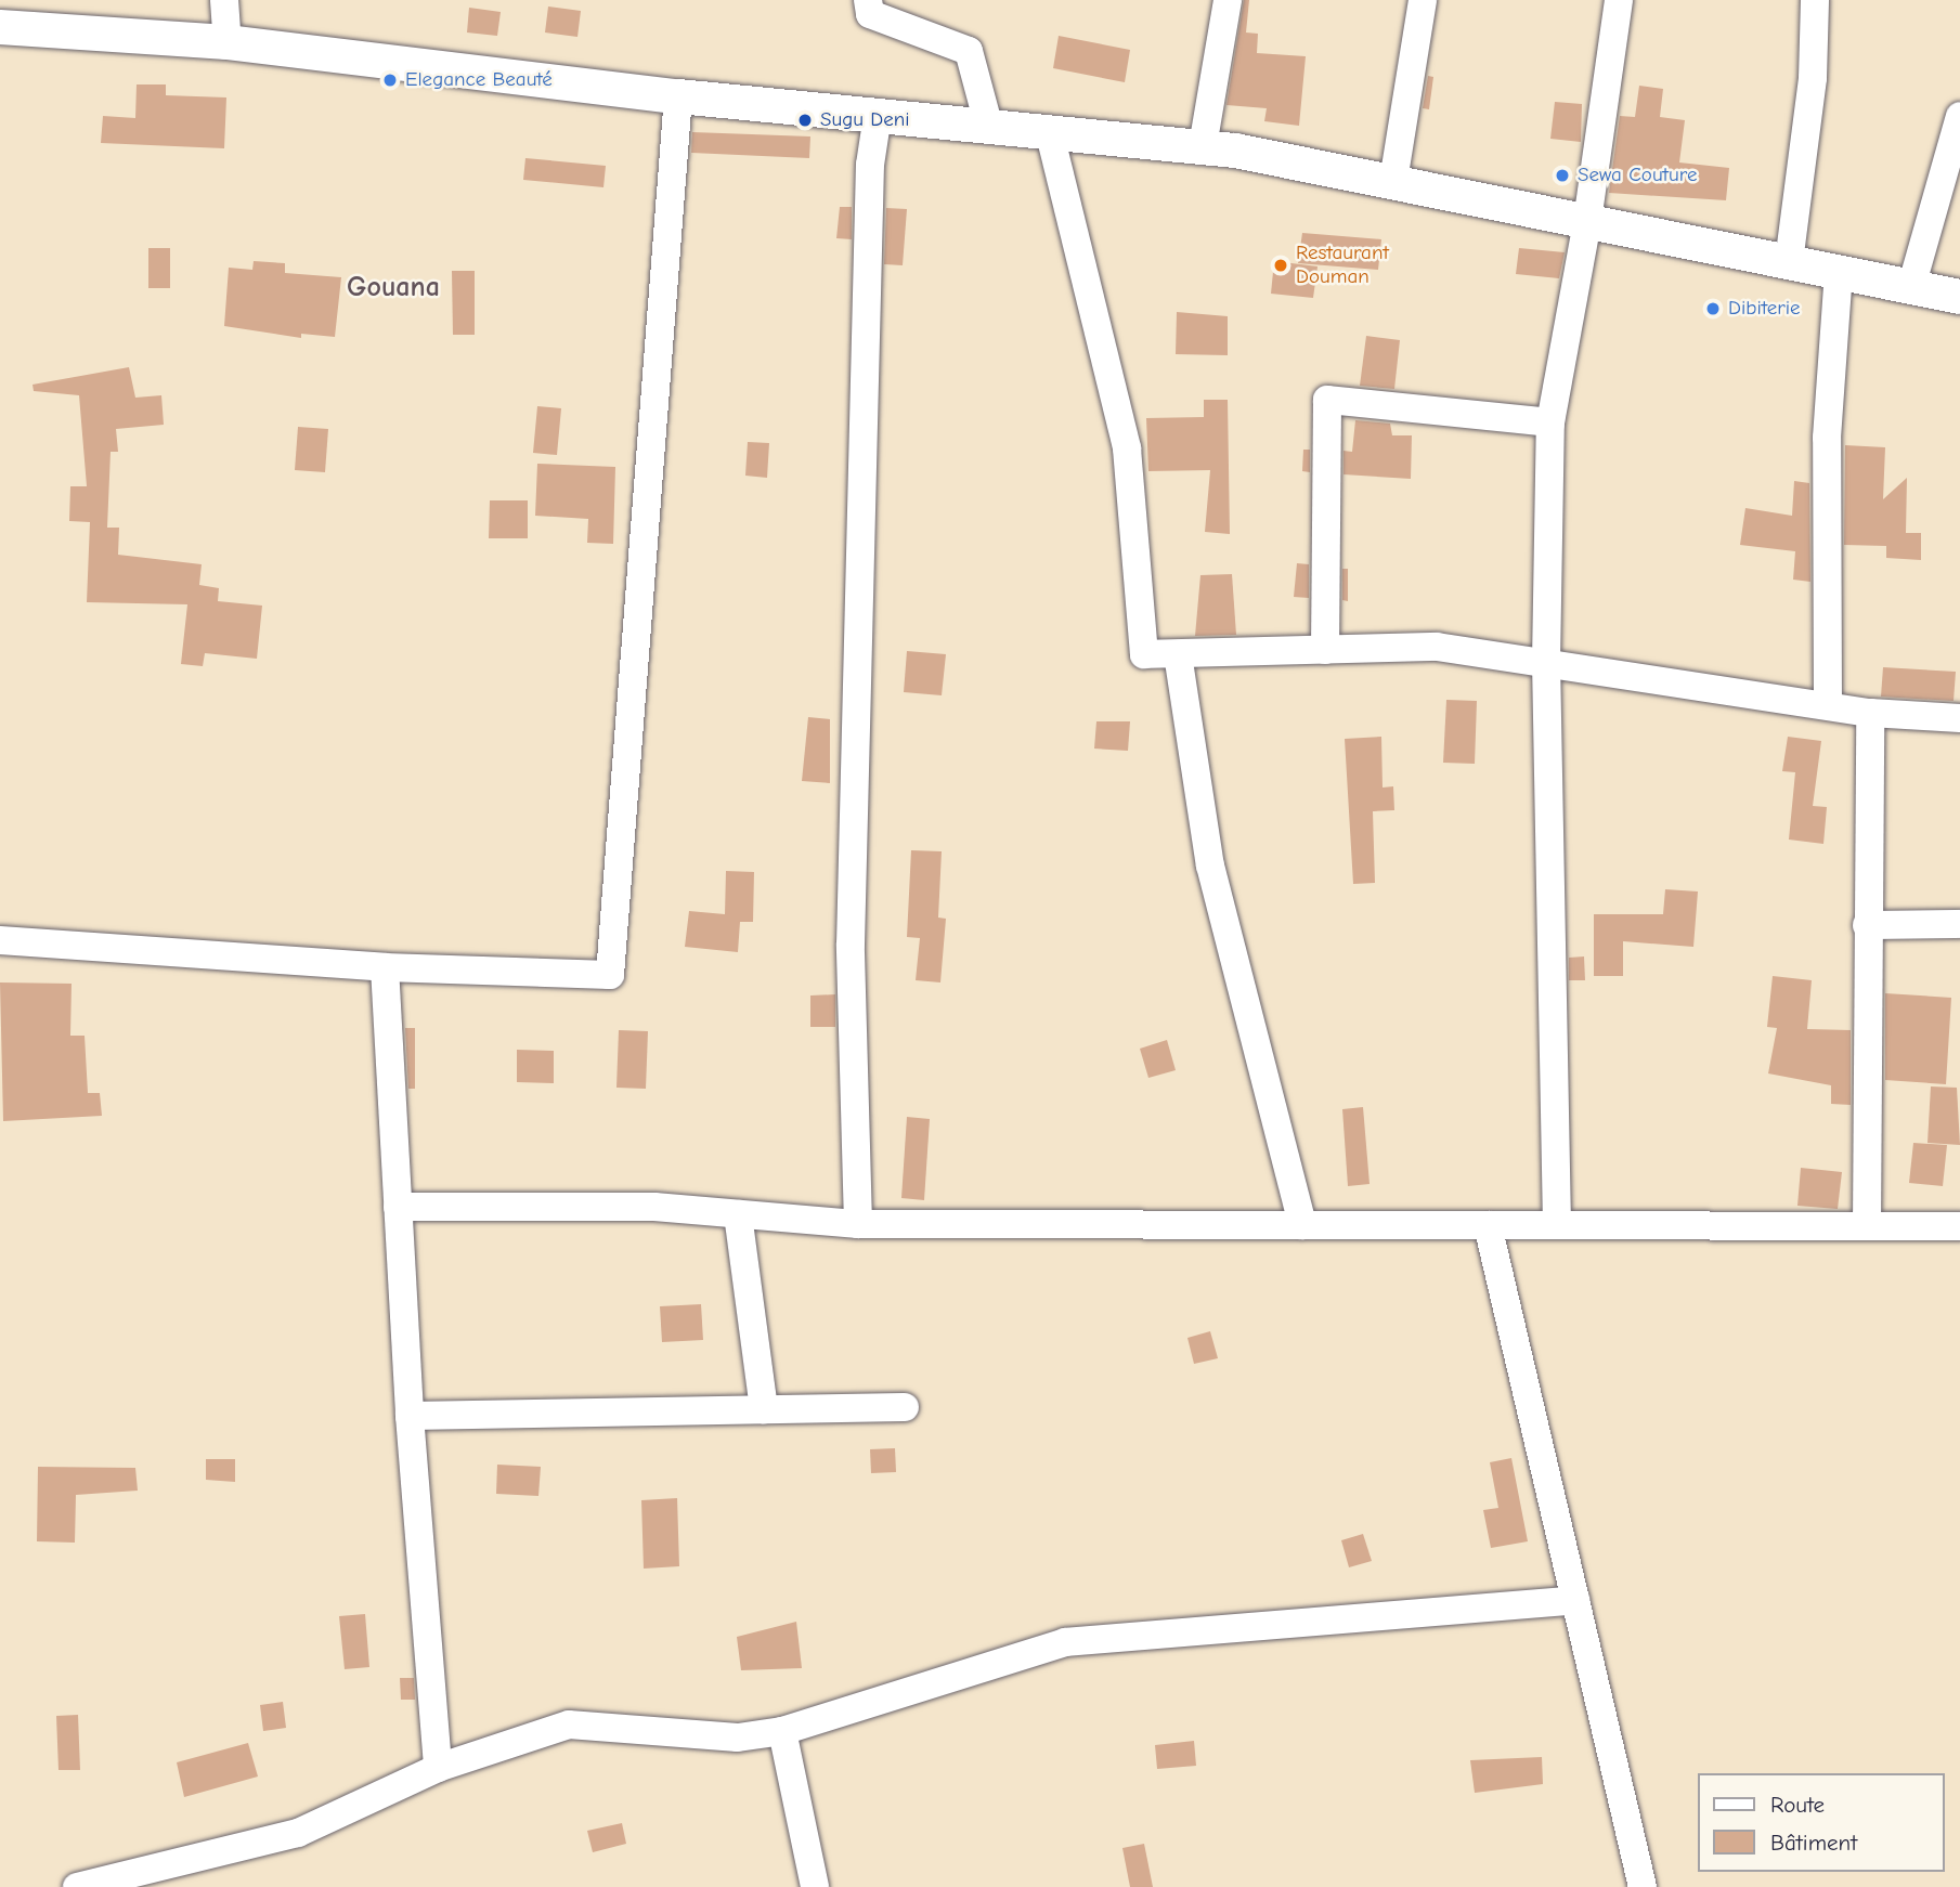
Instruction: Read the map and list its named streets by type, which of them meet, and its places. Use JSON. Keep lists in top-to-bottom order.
{
  "districts": ["Gouana"],
  "places": [
    "Elegance Beauté",
    "Sugu Deni",
    "Sewa Couture",
    "Restaurant Douman",
    "Dibiterie"
  ],
  "legend": ["Route", "Bâtiment"]
}
